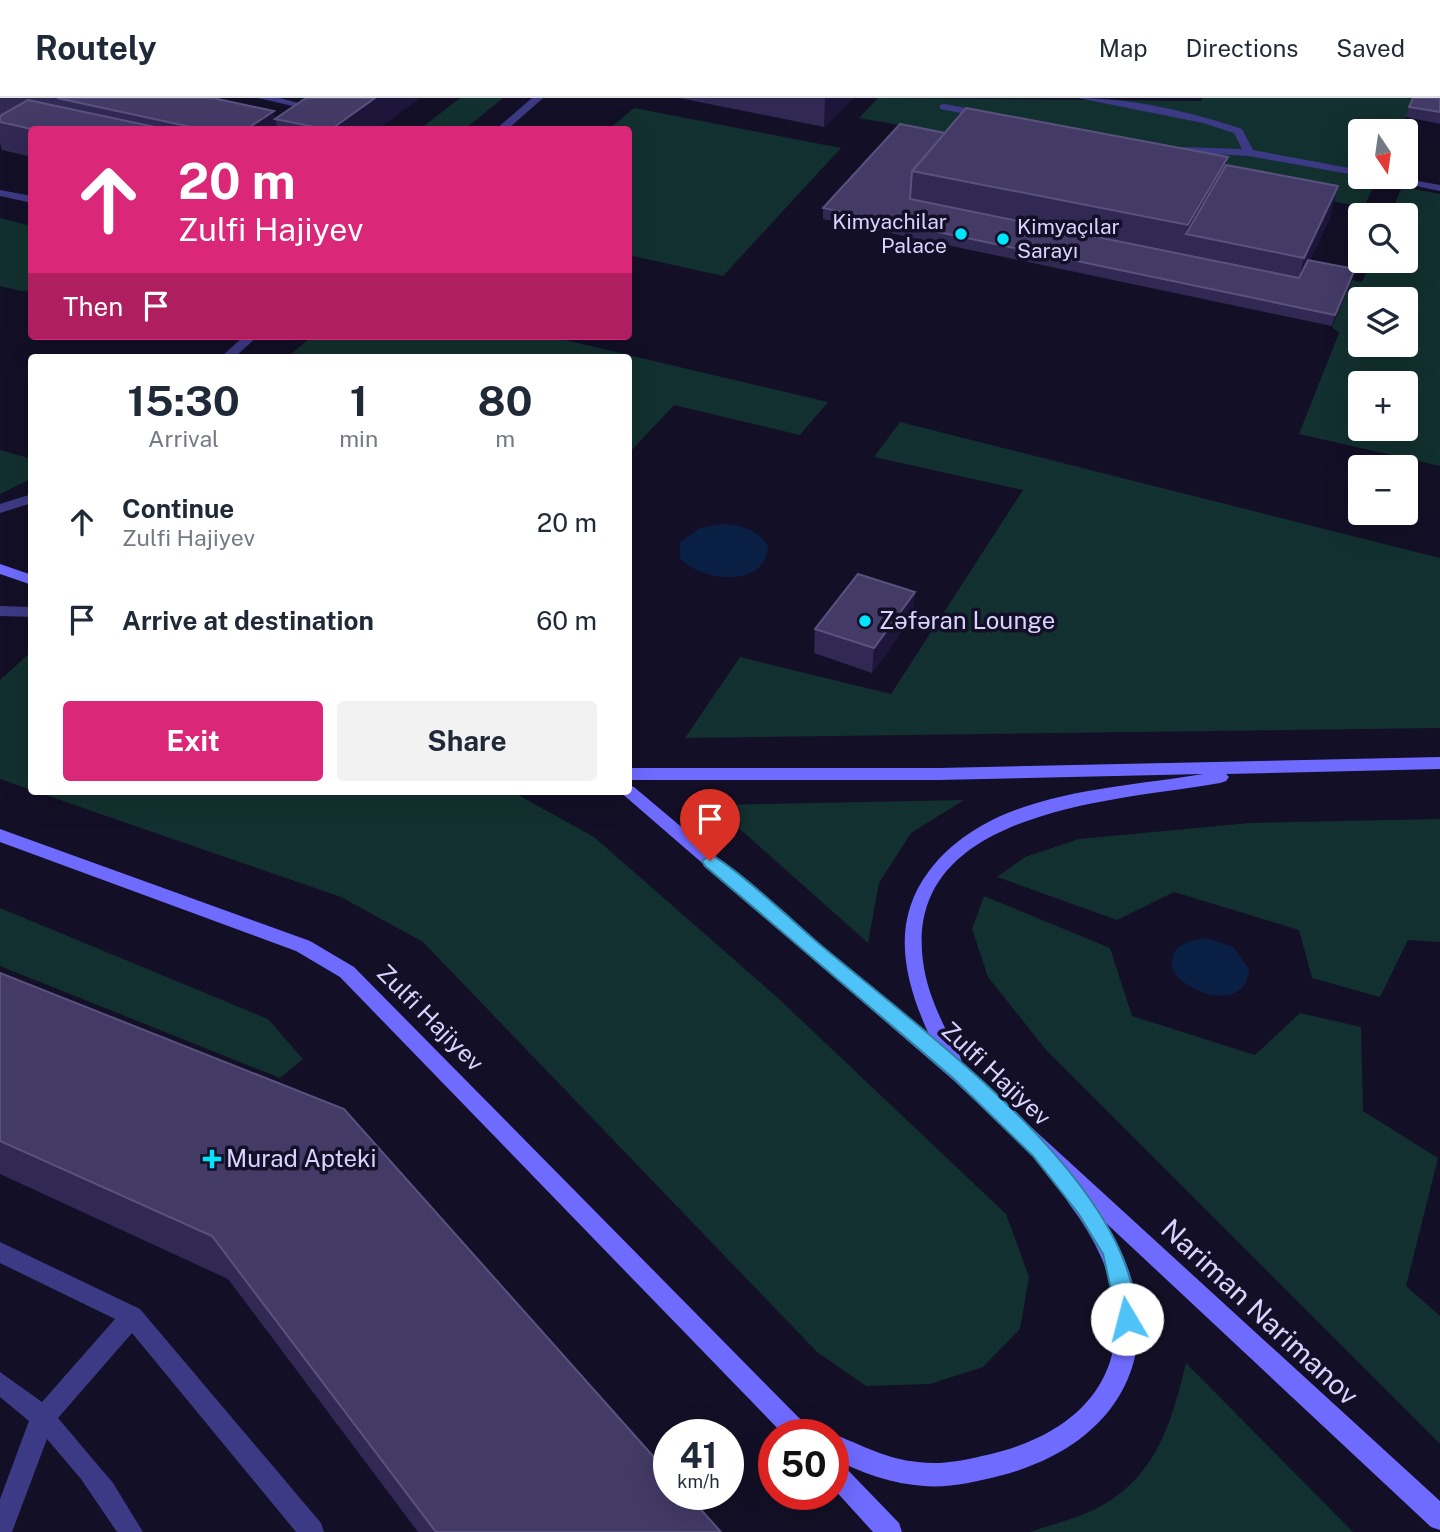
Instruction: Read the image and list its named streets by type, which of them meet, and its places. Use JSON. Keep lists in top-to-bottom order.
{
  "streets": {
    "main road": ["Zulfi Hajiyev", "Nariman Narimanov"]
  },
  "crossings": [
    ["Zulfi Hajiyev", "Nariman Narimanov"]
  ],
  "places": {
    "other": ["Kimyachilar Palace", "Kimyaçılar Sarayı", "Zәfәran Lounge"],
    "health": ["Murad Apteki"]
  },
  "north": "bottom",
  "page": {
    "header": "Routely",
    "nav": ["Map", "Directions", "Saved"],
    "map_buttons": ["+", "−"],
    "turn": ["20 m", "Zulfi Hajiyev"],
    "then": "Then",
    "eta": [
      "15:30",
      "Arrival",
      "1",
      "min",
      "80",
      "m"
    ],
    "list": [
      {
        "name": "Continue",
        "note": "Zulfi Hajiyev",
        "value": "20 m"
      },
      {
        "name": "Arrive at destination",
        "value": "60 m"
      }
    ],
    "buttons": ["Exit", "Share"],
    "speed": "41 km/h",
    "limit": "50"
  }
}
